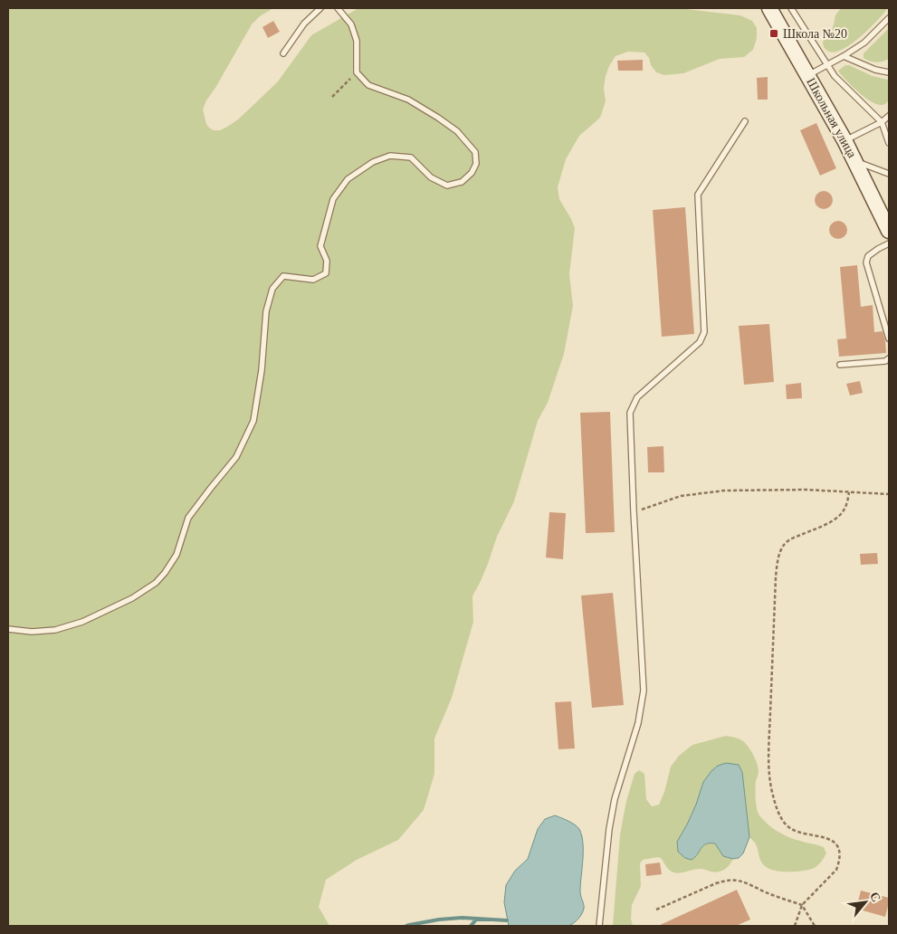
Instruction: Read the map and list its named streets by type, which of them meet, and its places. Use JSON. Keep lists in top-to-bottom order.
{
  "streets": {
    "main road": ["Школьная улица"]
  },
  "places": {
    "transit": ["Школа №20"]
  },
  "north": "top right"
}
